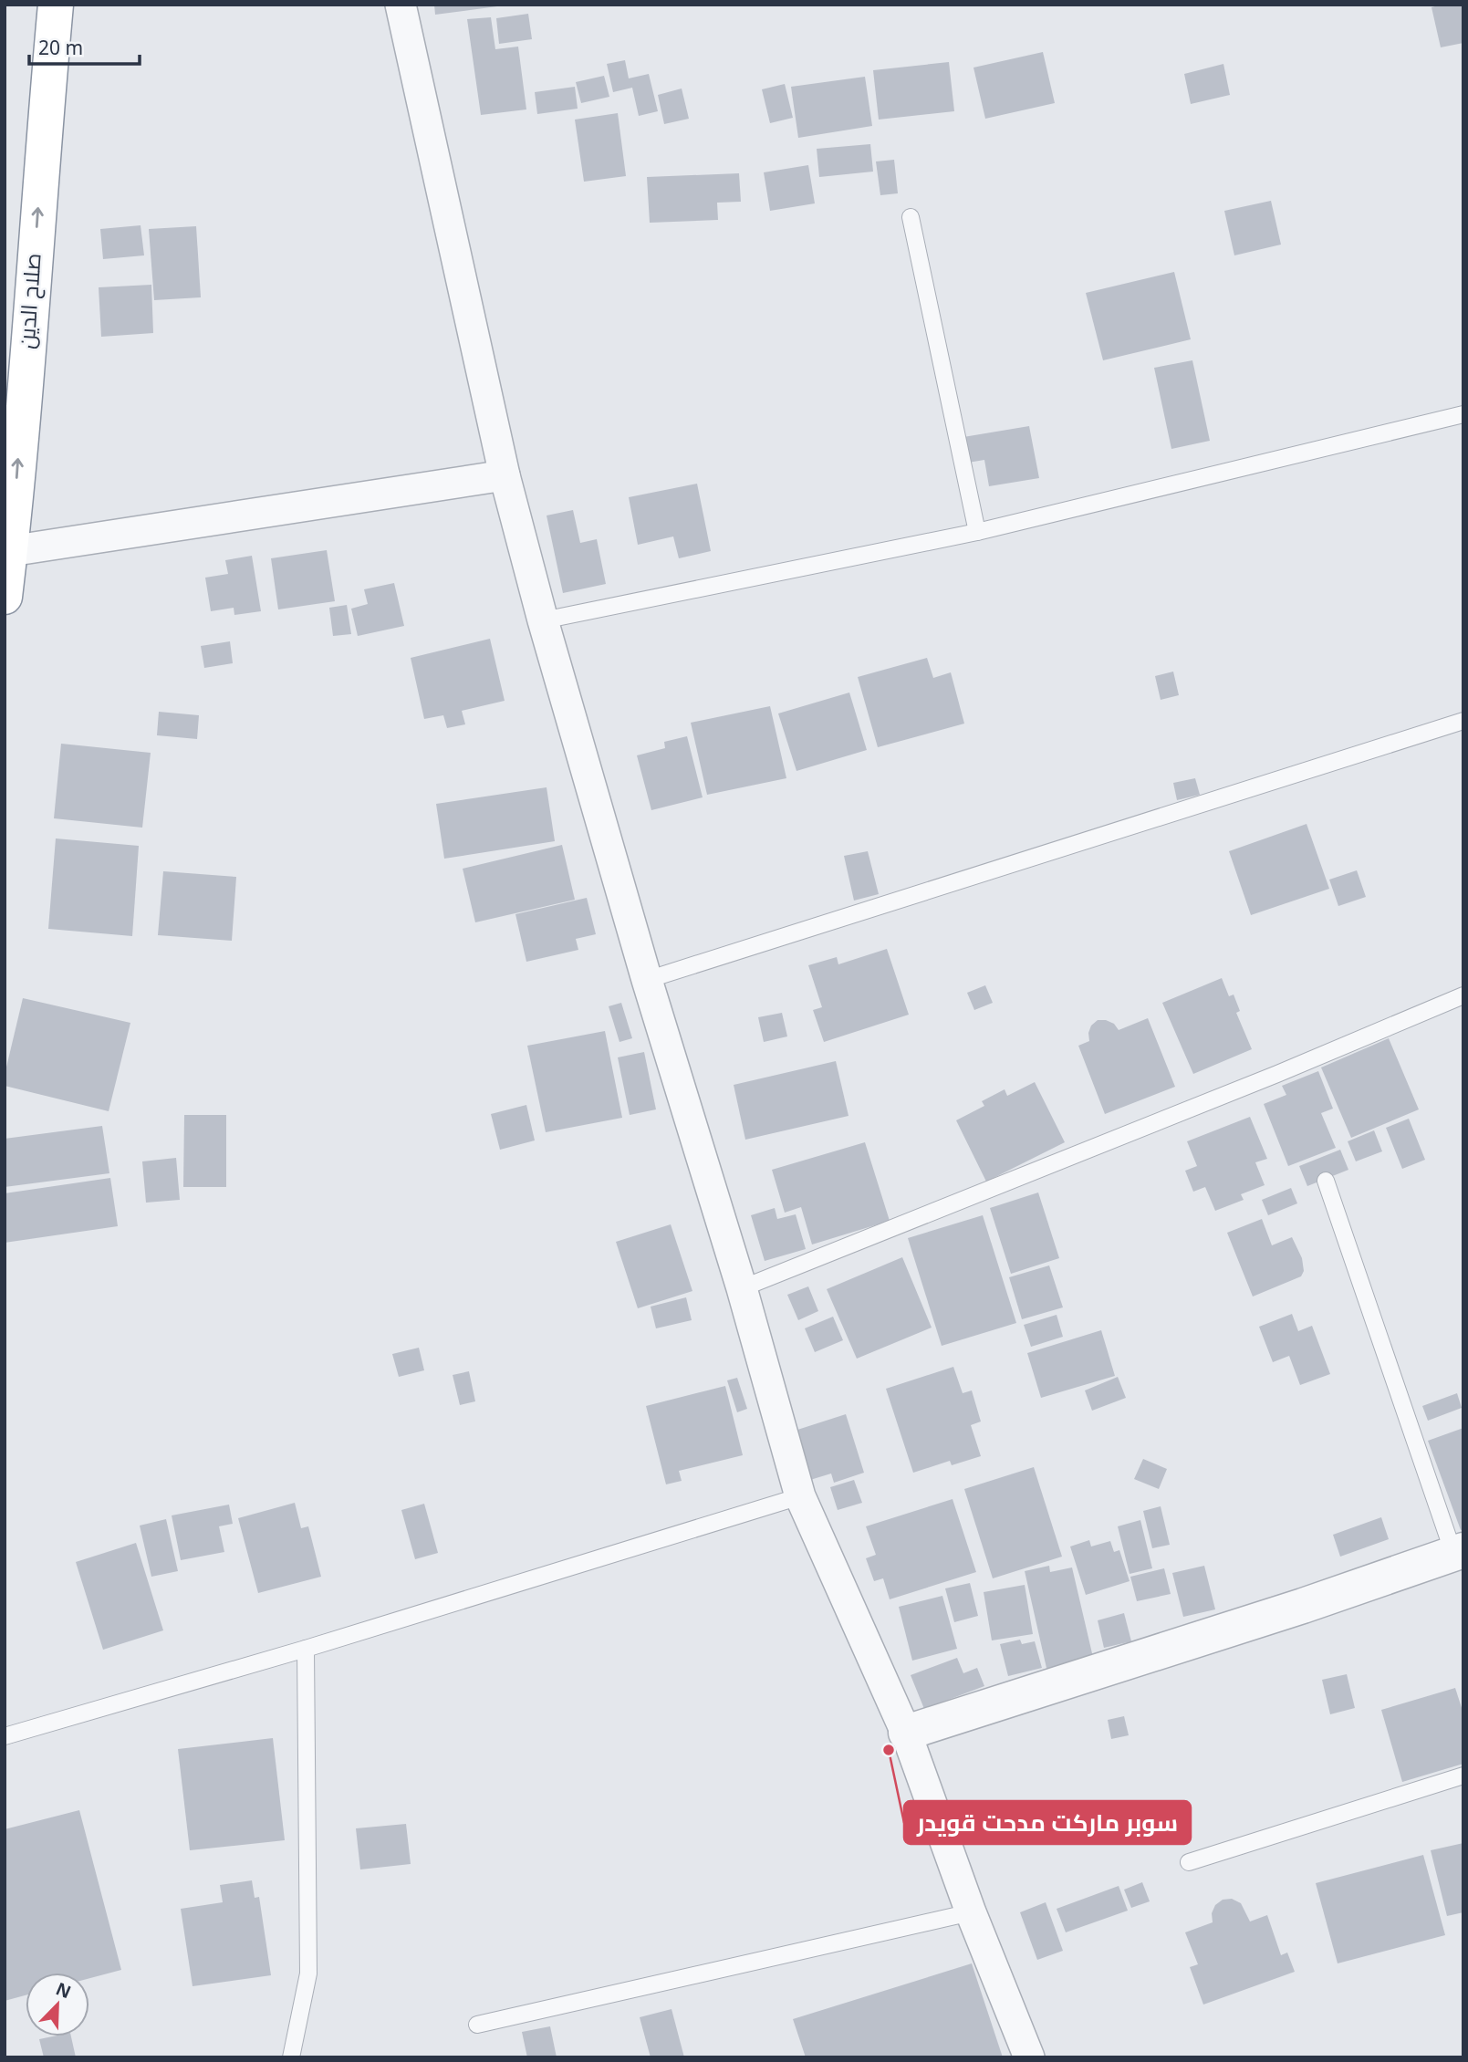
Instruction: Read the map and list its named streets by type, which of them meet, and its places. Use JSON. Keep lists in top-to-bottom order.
{
  "streets": {
    "highway": ["صلاح الدين"]
  },
  "one_way": ["صلاح الدين"],
  "places": ["سوبر ماركت مدحت قويدر"],
  "scale_bar": "20 m",
  "north": "top right"
}
